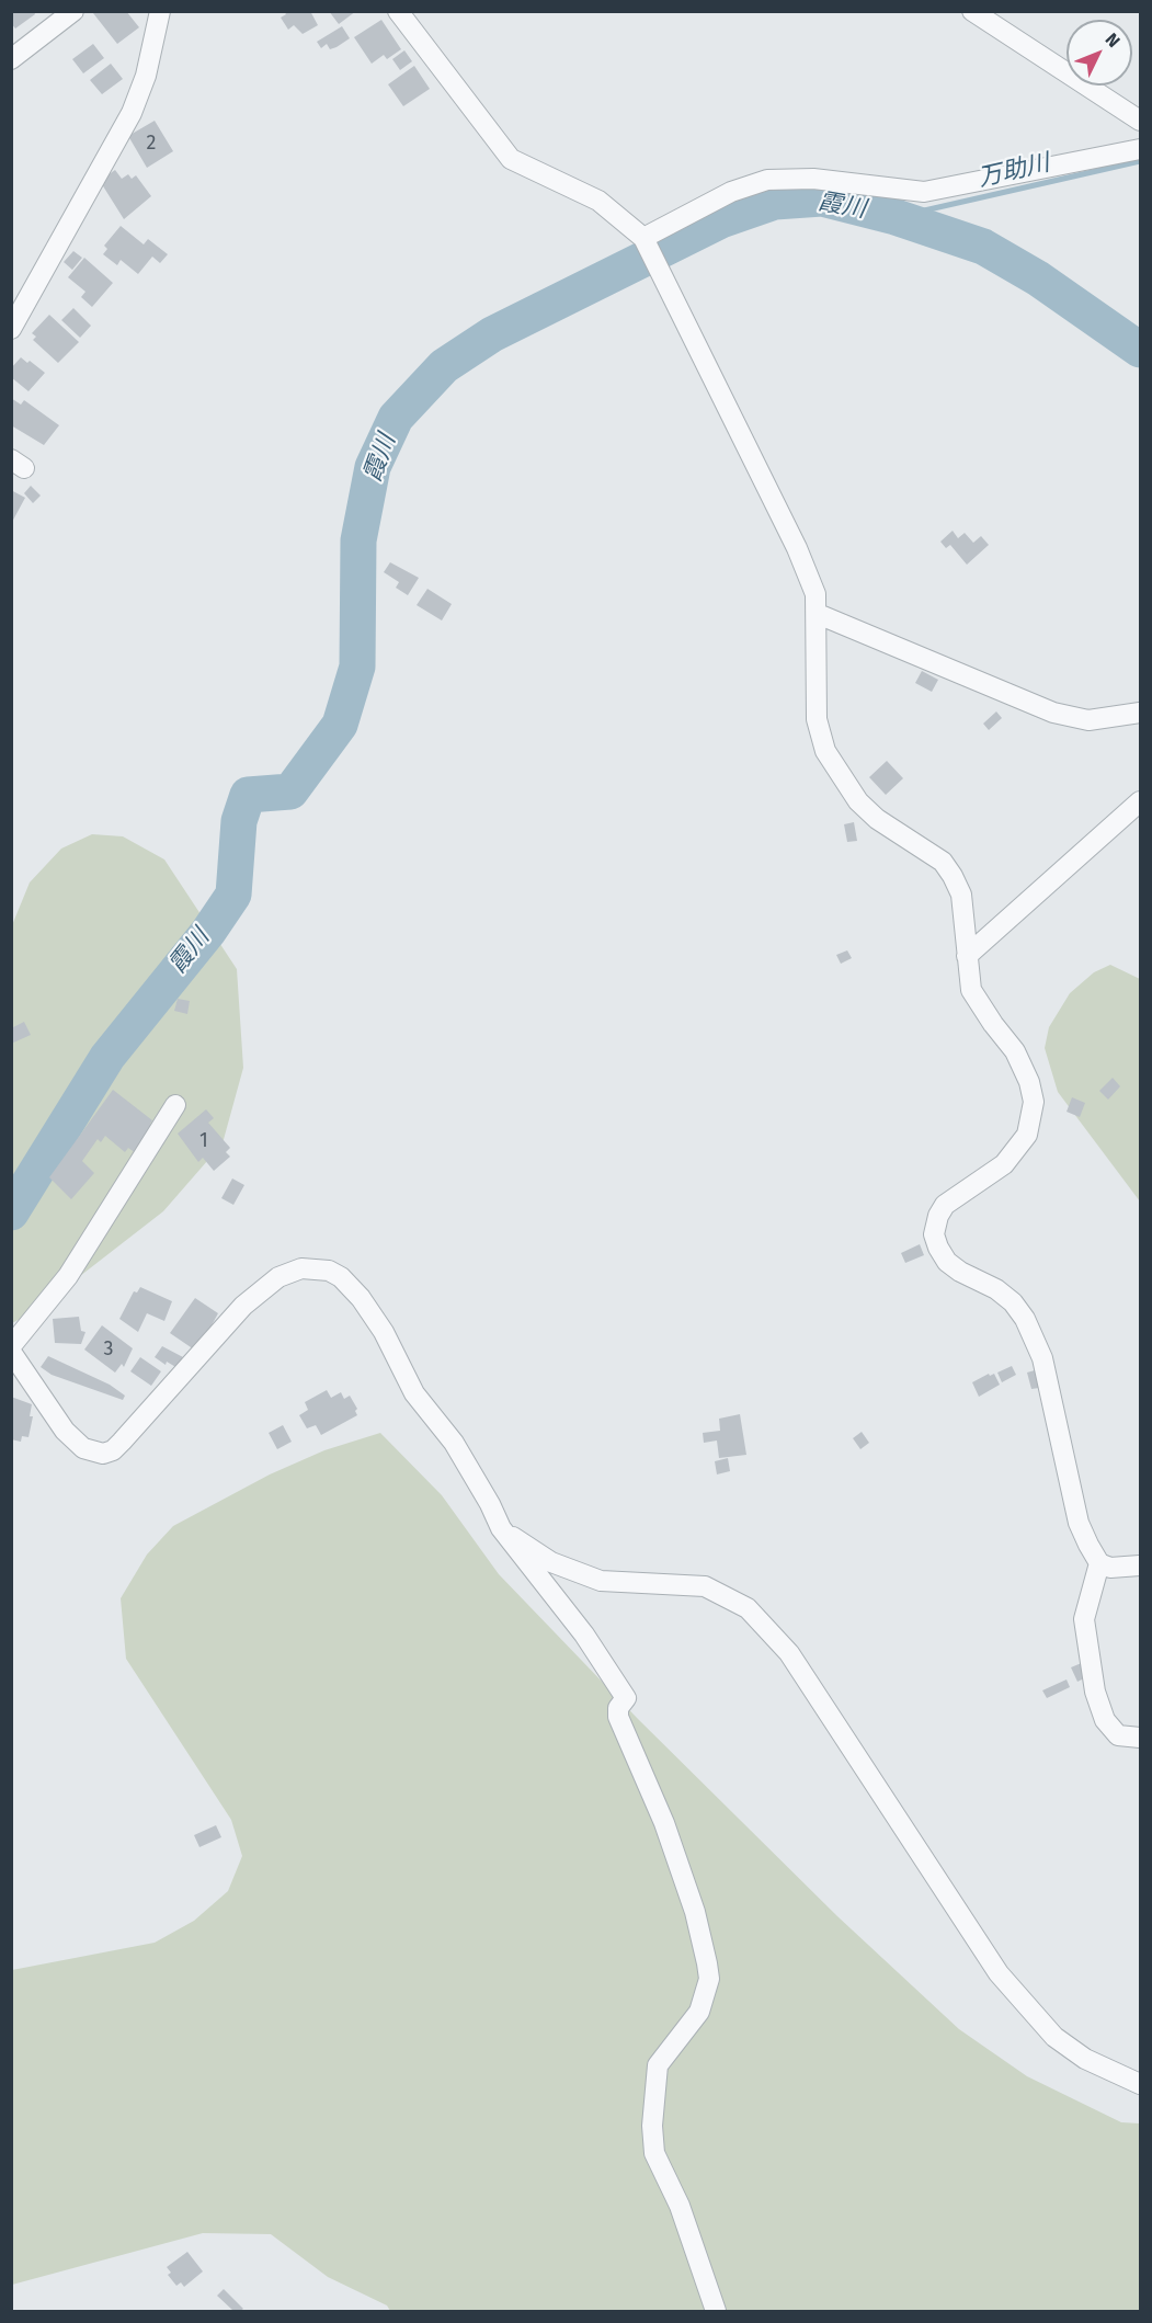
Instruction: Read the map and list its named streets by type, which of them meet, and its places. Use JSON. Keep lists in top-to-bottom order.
{
  "water": ["万助川", "霞川"],
  "house_numbers": ["2", "1", "3"],
  "north": "top right"
}
